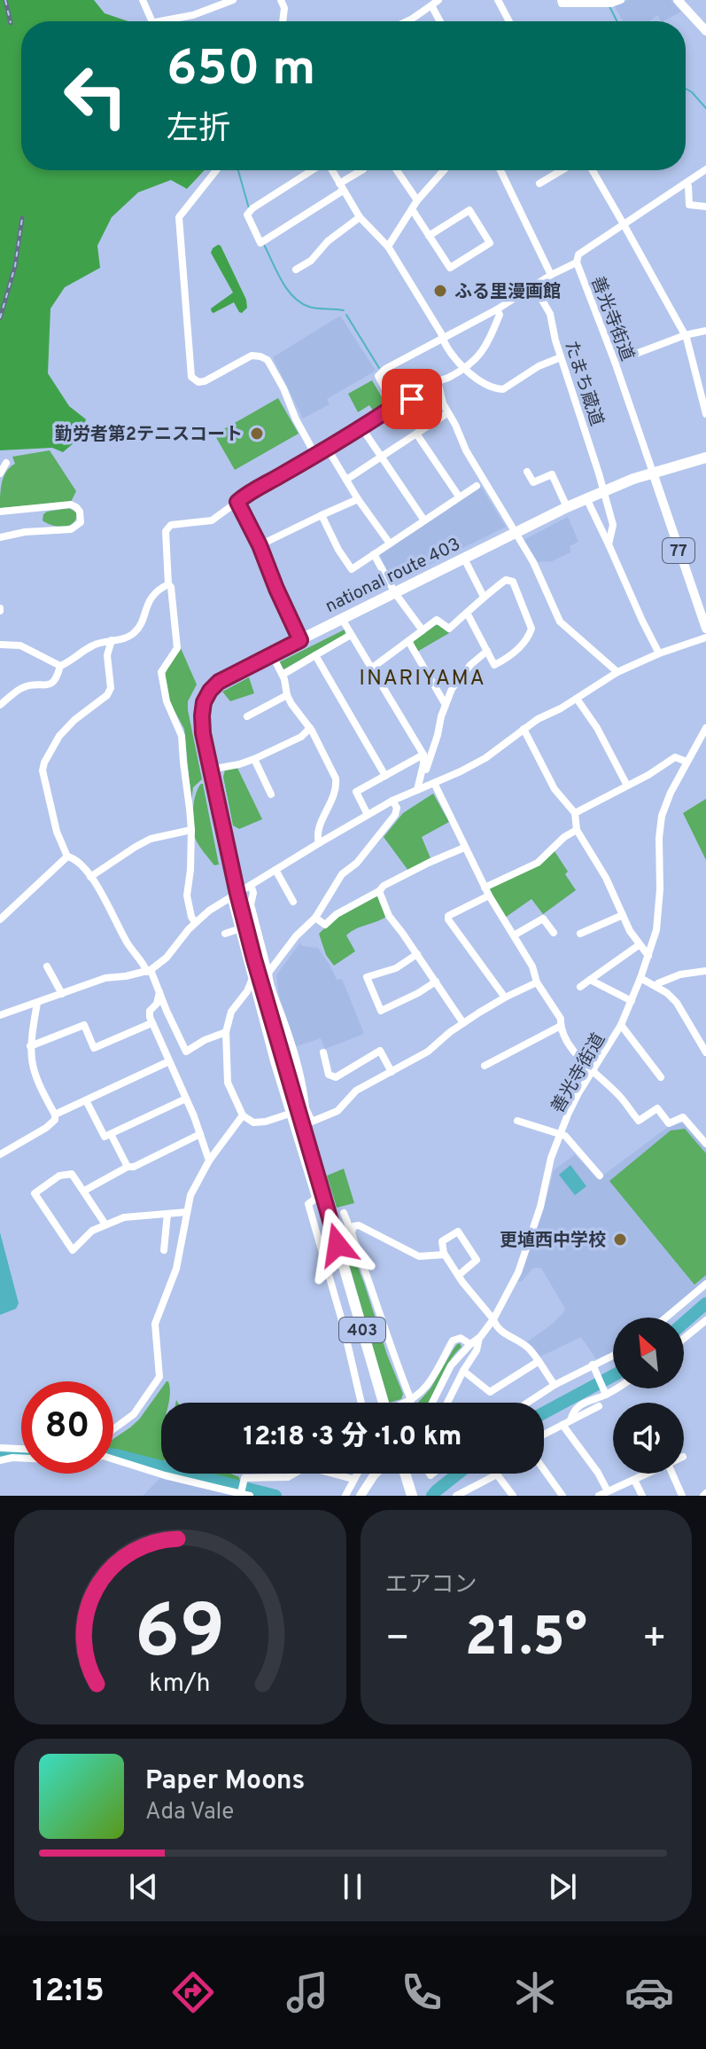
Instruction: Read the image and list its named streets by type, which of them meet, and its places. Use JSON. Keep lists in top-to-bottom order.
{
  "streets": {
    "highway": ["national route 403", "403"],
    "main road": ["77"],
    "street": ["善光寺街道", "たまち蔵道"]
  },
  "crossings": [
    ["善光寺街道", "77"],
    ["善光寺街道", "national route 403"],
    ["善光寺街道", "403"],
    ["たまち蔵道", "national route 403"],
    ["77", "national route 403"],
    ["77", "403"],
    ["national route 403", "403"]
  ],
  "districts": ["INARIYAMA"],
  "places": ["ふる里漫画館", "勤労者第2テニスコート", "更埴西中学校"],
  "north": "top left",
  "page": {
    "turn": ["650 m", "左折"],
    "limit": "80",
    "trip": "12:18 · 3 分 · 1.0 km",
    "tile": "エアコン",
    "heat": ["−", "21.5°", "+"],
    "song": ["Paper Moons", "Ada Vale"],
    "tabs": "12:15",
    "gauge": ["69", "km/h"]
  }
}
